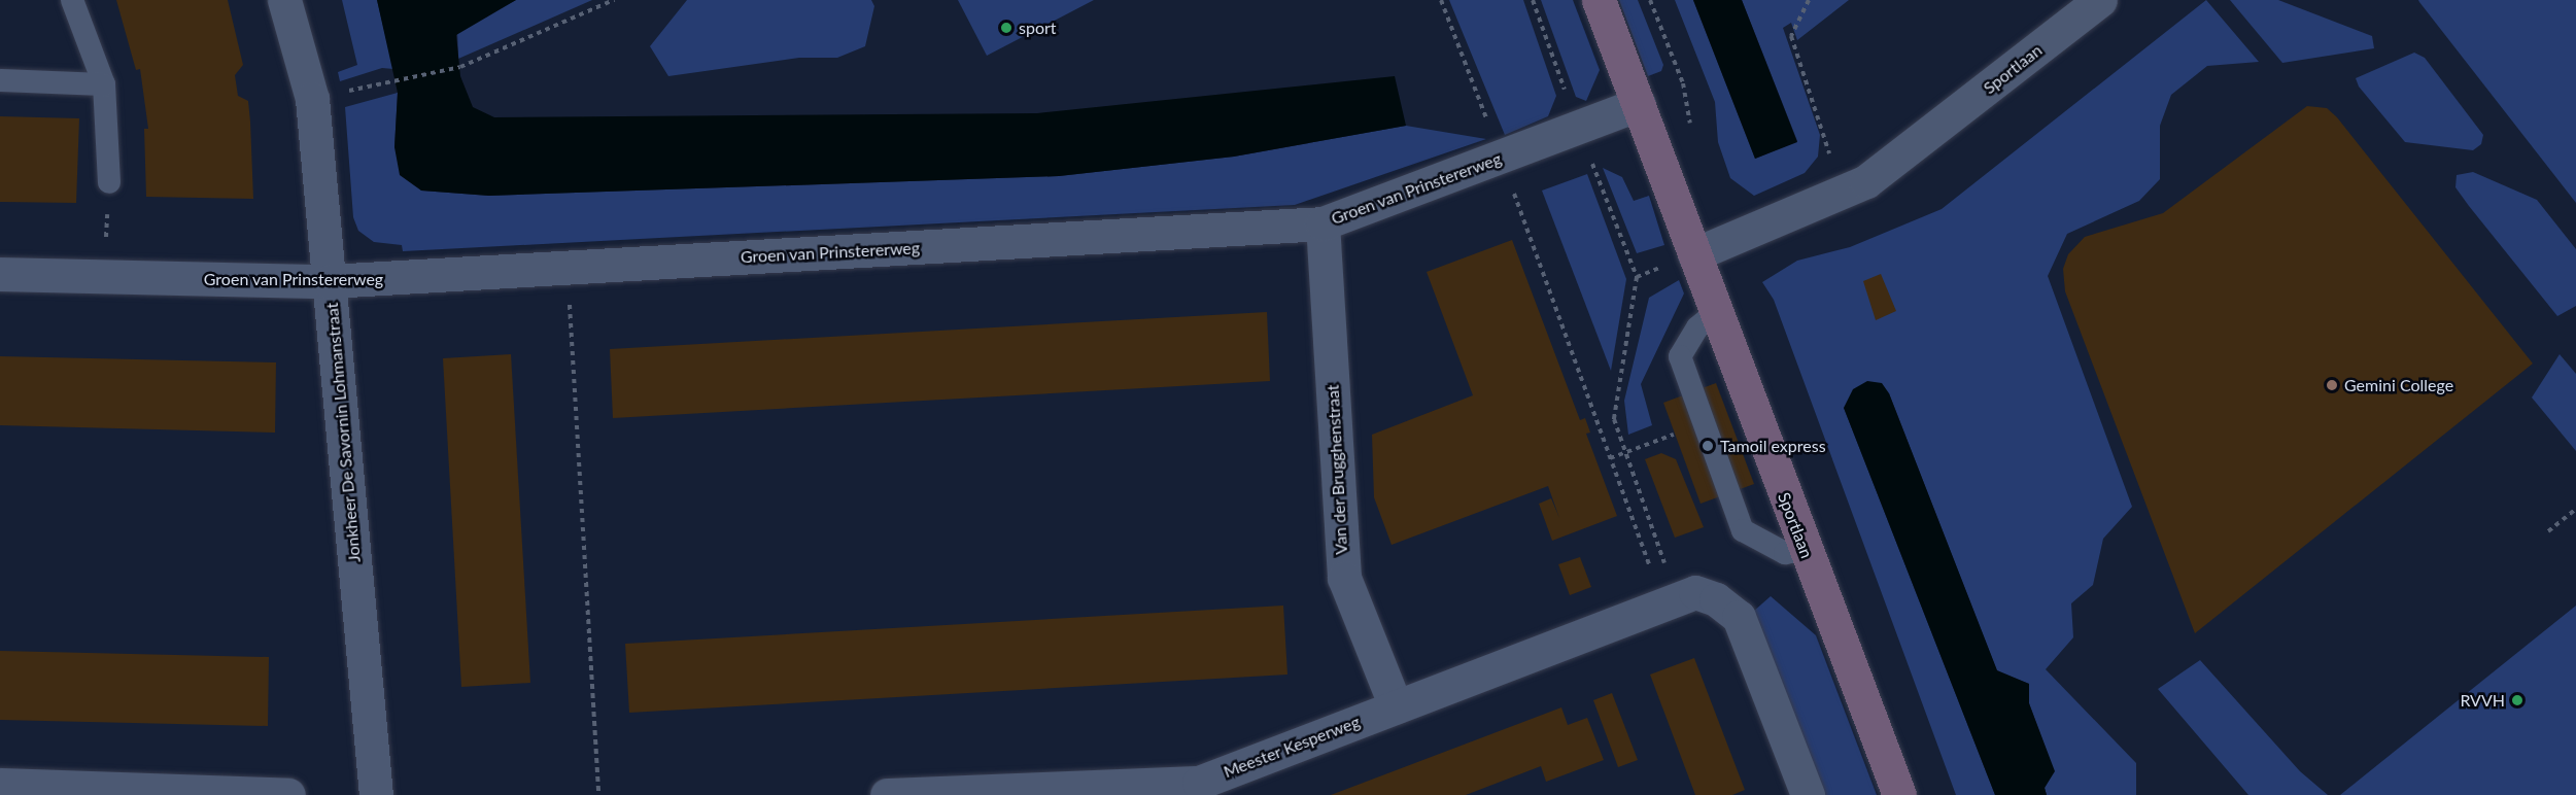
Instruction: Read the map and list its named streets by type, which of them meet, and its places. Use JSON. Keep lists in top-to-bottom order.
{
  "streets": {
    "street": [
      "Sportlaan",
      "Groen van Prinstererweg",
      "Jonkheer De Savornin Lohmanstraat",
      "Van der Brugghenstraat",
      "Meester Kesperweg"
    ]
  },
  "crossings": [
    ["Sportlaan", "Groen van Prinstererweg"],
    ["Groen van Prinstererweg", "Jonkheer De Savornin Lohmanstraat"],
    ["Groen van Prinstererweg", "Van der Brugghenstraat"],
    ["Van der Brugghenstraat", "Meester Kesperweg"]
  ],
  "places": [
    "sport",
    "Gemini College",
    "Tamoil express",
    "RVVH"
  ]
}
